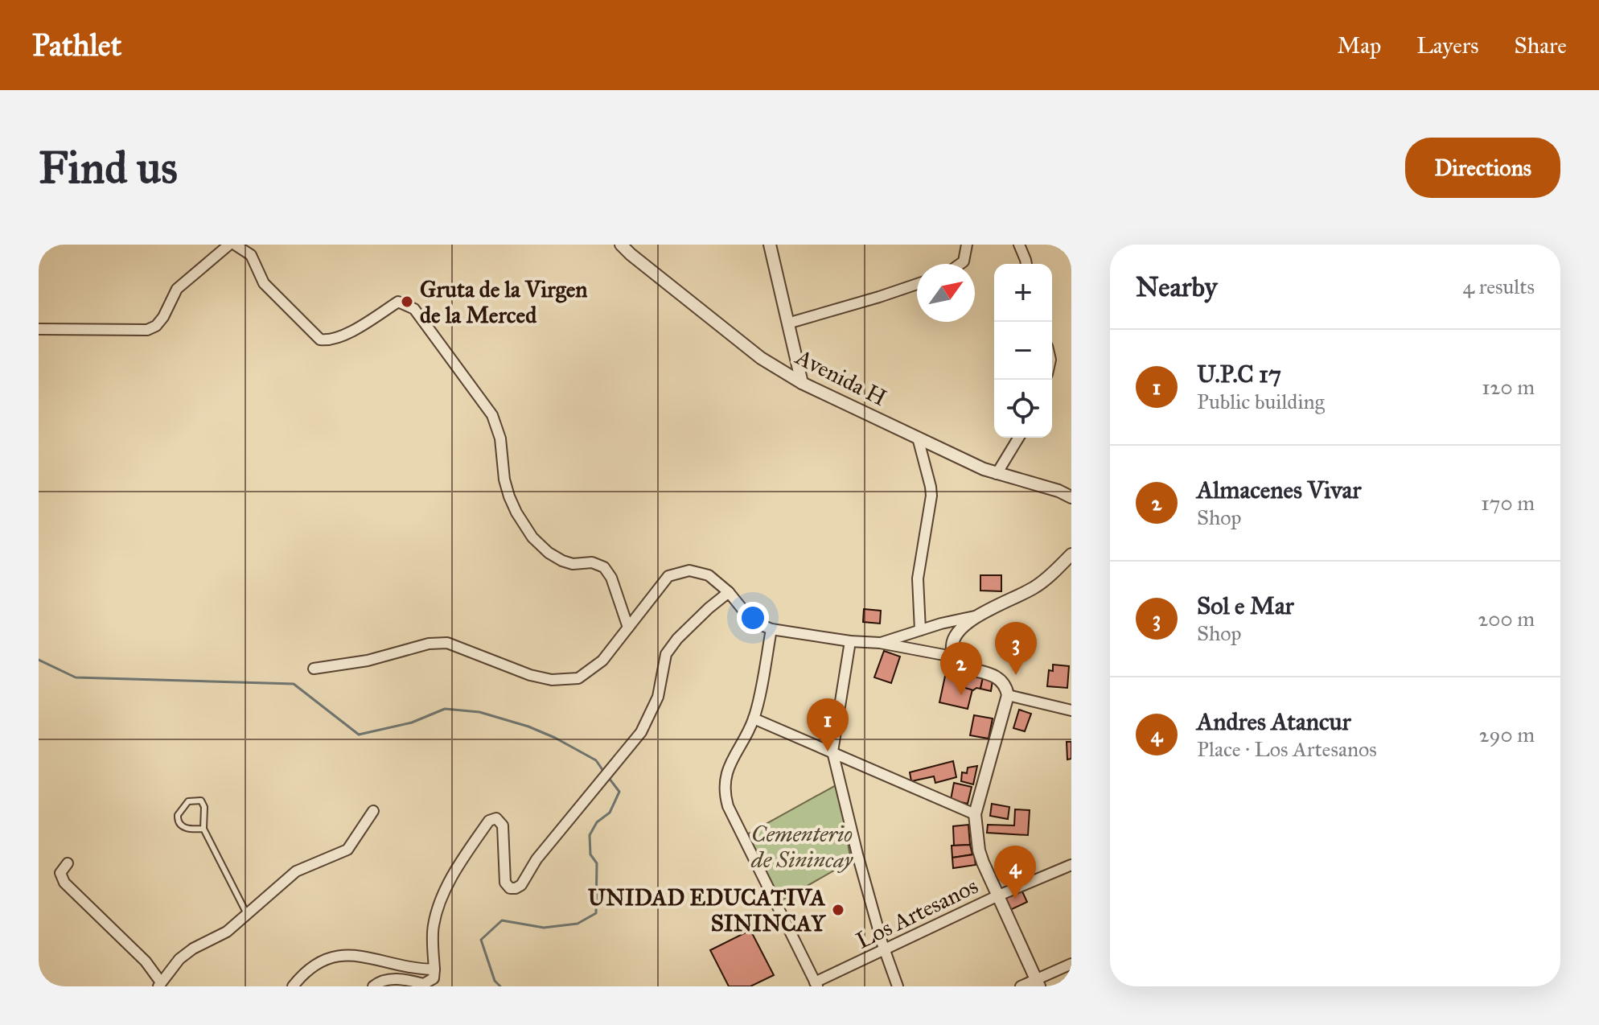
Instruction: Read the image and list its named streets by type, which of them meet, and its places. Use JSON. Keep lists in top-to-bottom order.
{
  "streets": {
    "street": ["Avenida H", "Los Artesanos"]
  },
  "parks": ["Cementerio de Sinincay"],
  "places": ["Gruta de la Virgen de la Merced", "UNIDAD EDUCATIVA SININCAY"],
  "north": "top right",
  "page": {
    "header": "Pathlet",
    "nav": ["Map", "Layers", "Share"],
    "buttons": "Directions",
    "title": "Find us",
    "heading": ["Nearby", "4 results"],
    "map_buttons": ["+", "−"],
    "list": [
      {
        "mark": "1",
        "name": "U.P.C 17",
        "note": "Public building",
        "value": "120 m"
      },
      {
        "mark": "2",
        "name": "Almacenes Vivar",
        "note": "Shop",
        "value": "170 m"
      },
      {
        "mark": "3",
        "name": "Sol e Mar",
        "note": "Shop",
        "value": "200 m"
      },
      {
        "mark": "4",
        "name": "Andres Atancur",
        "note": "Place · Los Artesanos",
        "value": "290 m"
      }
    ],
    "pins": [
      "3",
      "2",
      "1",
      "4"
    ]
  }
}
